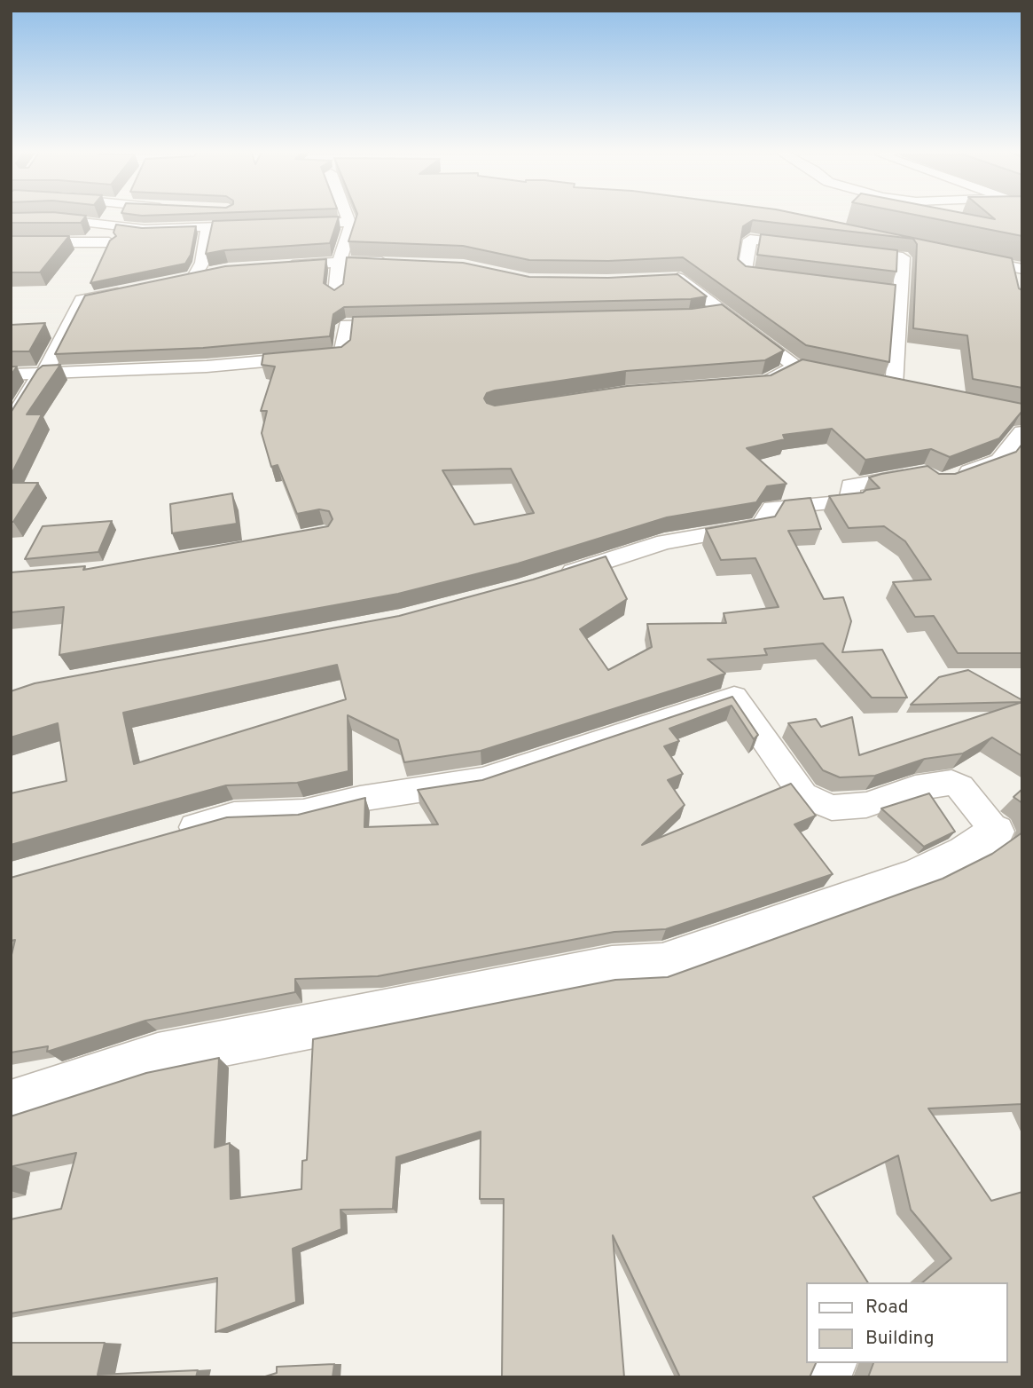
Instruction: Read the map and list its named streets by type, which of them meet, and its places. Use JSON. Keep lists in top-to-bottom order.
{
  "legend": ["Road", "Building"]
}
